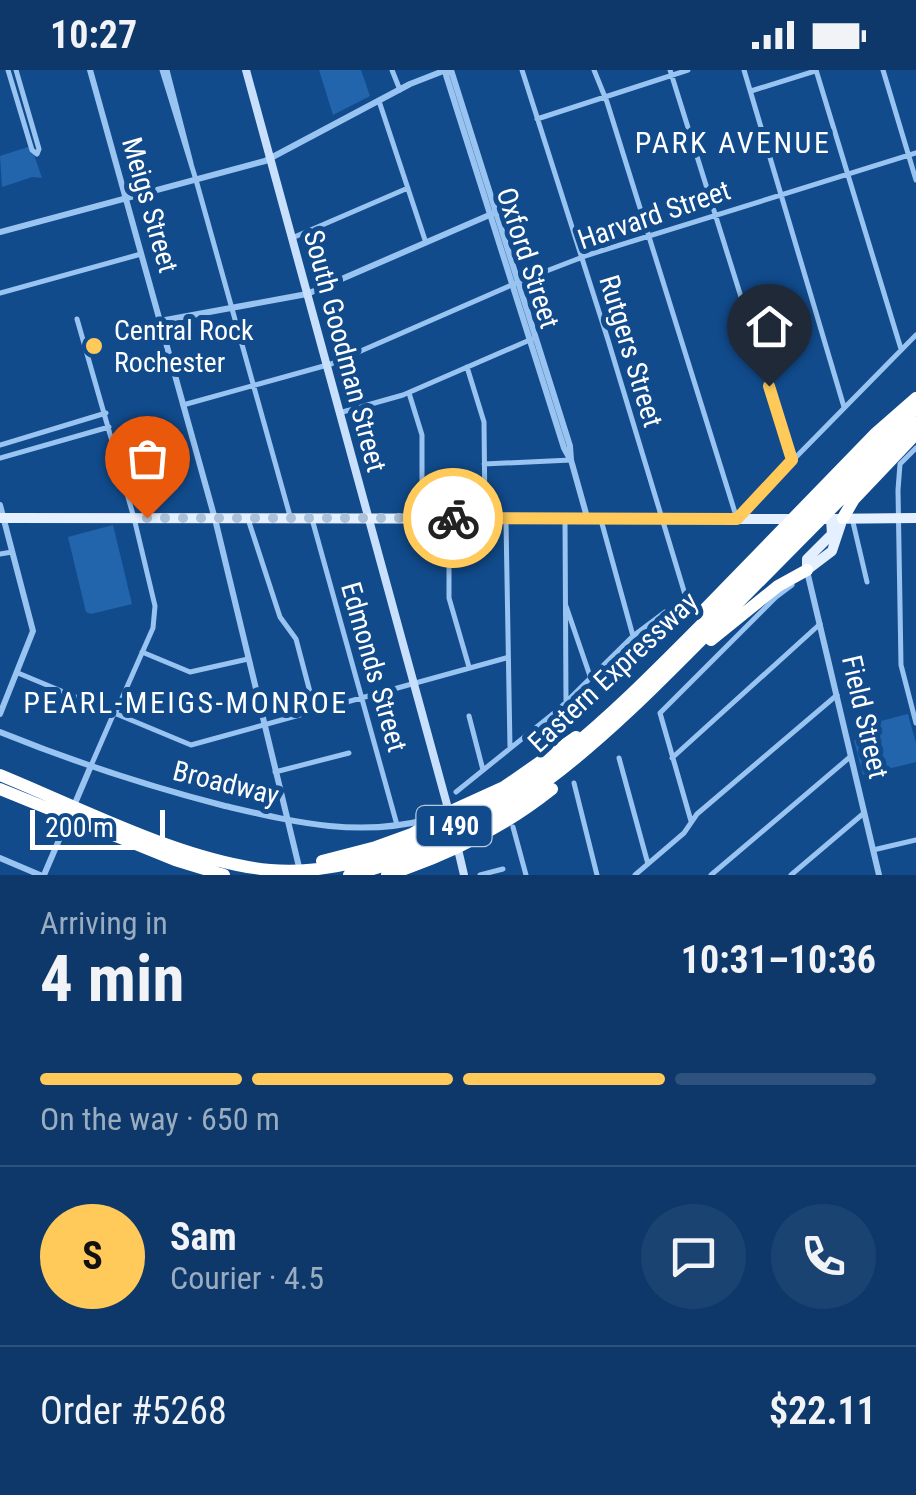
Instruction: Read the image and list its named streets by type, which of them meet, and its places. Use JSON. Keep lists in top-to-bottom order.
{
  "streets": {
    "highway": ["Eastern Expressway", "I 490"],
    "main road": ["South Goodman Street"],
    "street": [
      "Meigs Street",
      "Harvard Street",
      "Oxford Street",
      "Rutgers Street",
      "Edmonds Street",
      "Field Street",
      "Broadway"
    ]
  },
  "crossings": [
    ["Meigs Street", "Harvard Street"],
    ["Meigs Street", "Broadway"],
    ["Harvard Street", "Oxford Street"],
    ["Harvard Street", "South Goodman Street"],
    ["Harvard Street", "Rutgers Street"],
    ["South Goodman Street", "Broadway"],
    ["Edmonds Street", "Broadway"]
  ],
  "districts": ["PARK AVENUE", "PEARL-MEIGS-MONROE"],
  "places": ["Central Rock Rochester"],
  "scale_bar": "200 m",
  "page": {
    "status": "10:27",
    "scale": "200 m",
    "heading": ["4 min", "Arriving in", "10:31–10:36"],
    "panel": [
      "Sam",
      "Courier · 4.5",
      "Order #5268",
      "$22.11"
    ],
    "bar": "On the way · 650 m",
    "round": "S"
  }
}
